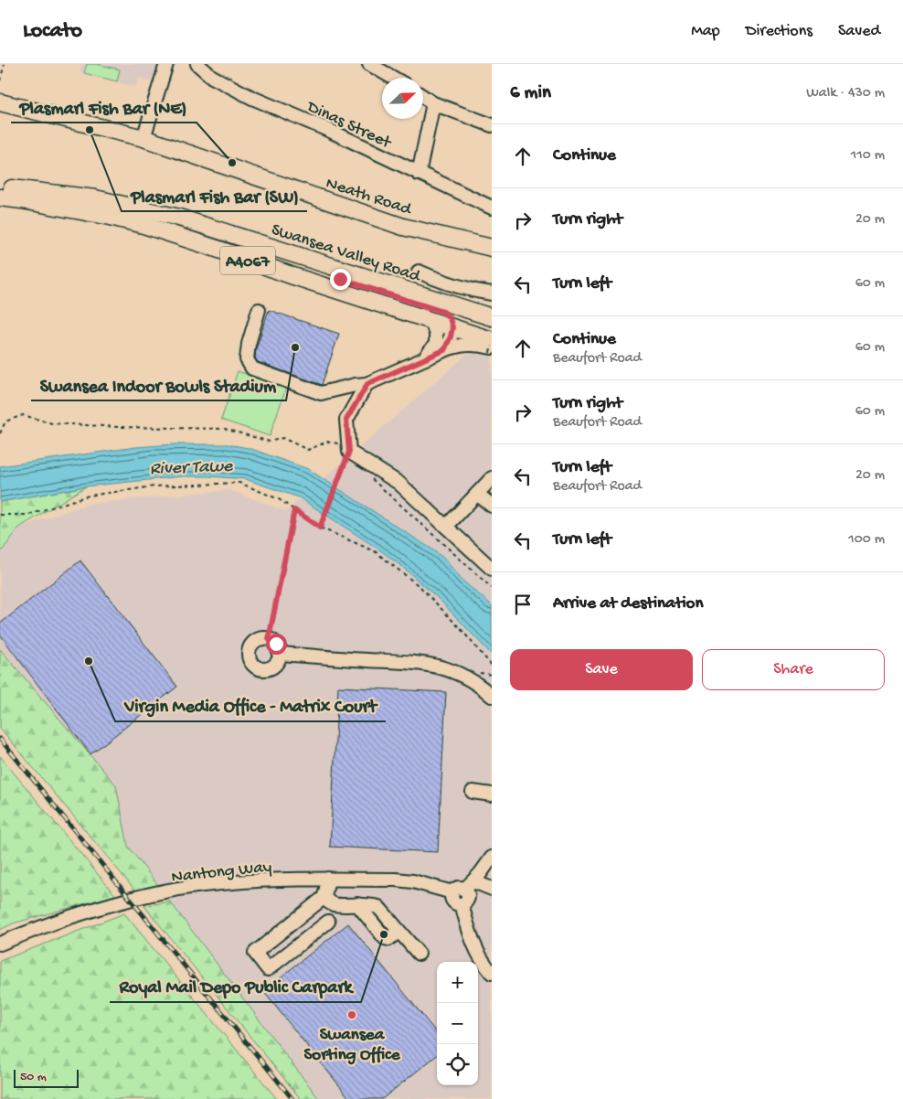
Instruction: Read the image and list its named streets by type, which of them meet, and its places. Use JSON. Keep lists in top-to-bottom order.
{
  "streets": {
    "main road": ["Neath Road", "Swansea Valley Road", "A4067"],
    "street": ["Dinas Street", "Nantong Way"]
  },
  "water": ["River Tawe"],
  "places": [
    "Plasmarl Fish Bar (SW)",
    "Plasmarl Fish Bar (NE)",
    "Swansea Indoor Bowls Stadium",
    "Virgin Media Office - Matrix Court",
    "Royal Mail Depo Public Carpark",
    "Swansea Sorting Office"
  ],
  "scale_bar": "50 m",
  "north": "top right",
  "page": {
    "header": "Locato",
    "nav": ["Map", "Directions", "Saved"],
    "heading": ["6 min", "Walk · 430 m"],
    "list": [
      ["Continue", "110 m"],
      ["Turn right", "20 m"],
      ["Turn left", "60 m"],
      ["Continue", "Beaufort Road", "60 m"],
      ["Turn right", "Beaufort Road", "60 m"],
      ["Turn left", "Beaufort Road", "20 m"],
      ["Turn left", "100 m"],
      "Arrive at destination"
    ],
    "buttons": ["Save", "Share"],
    "map_buttons": ["+", "−"],
    "scale": "50 m"
  }
}
